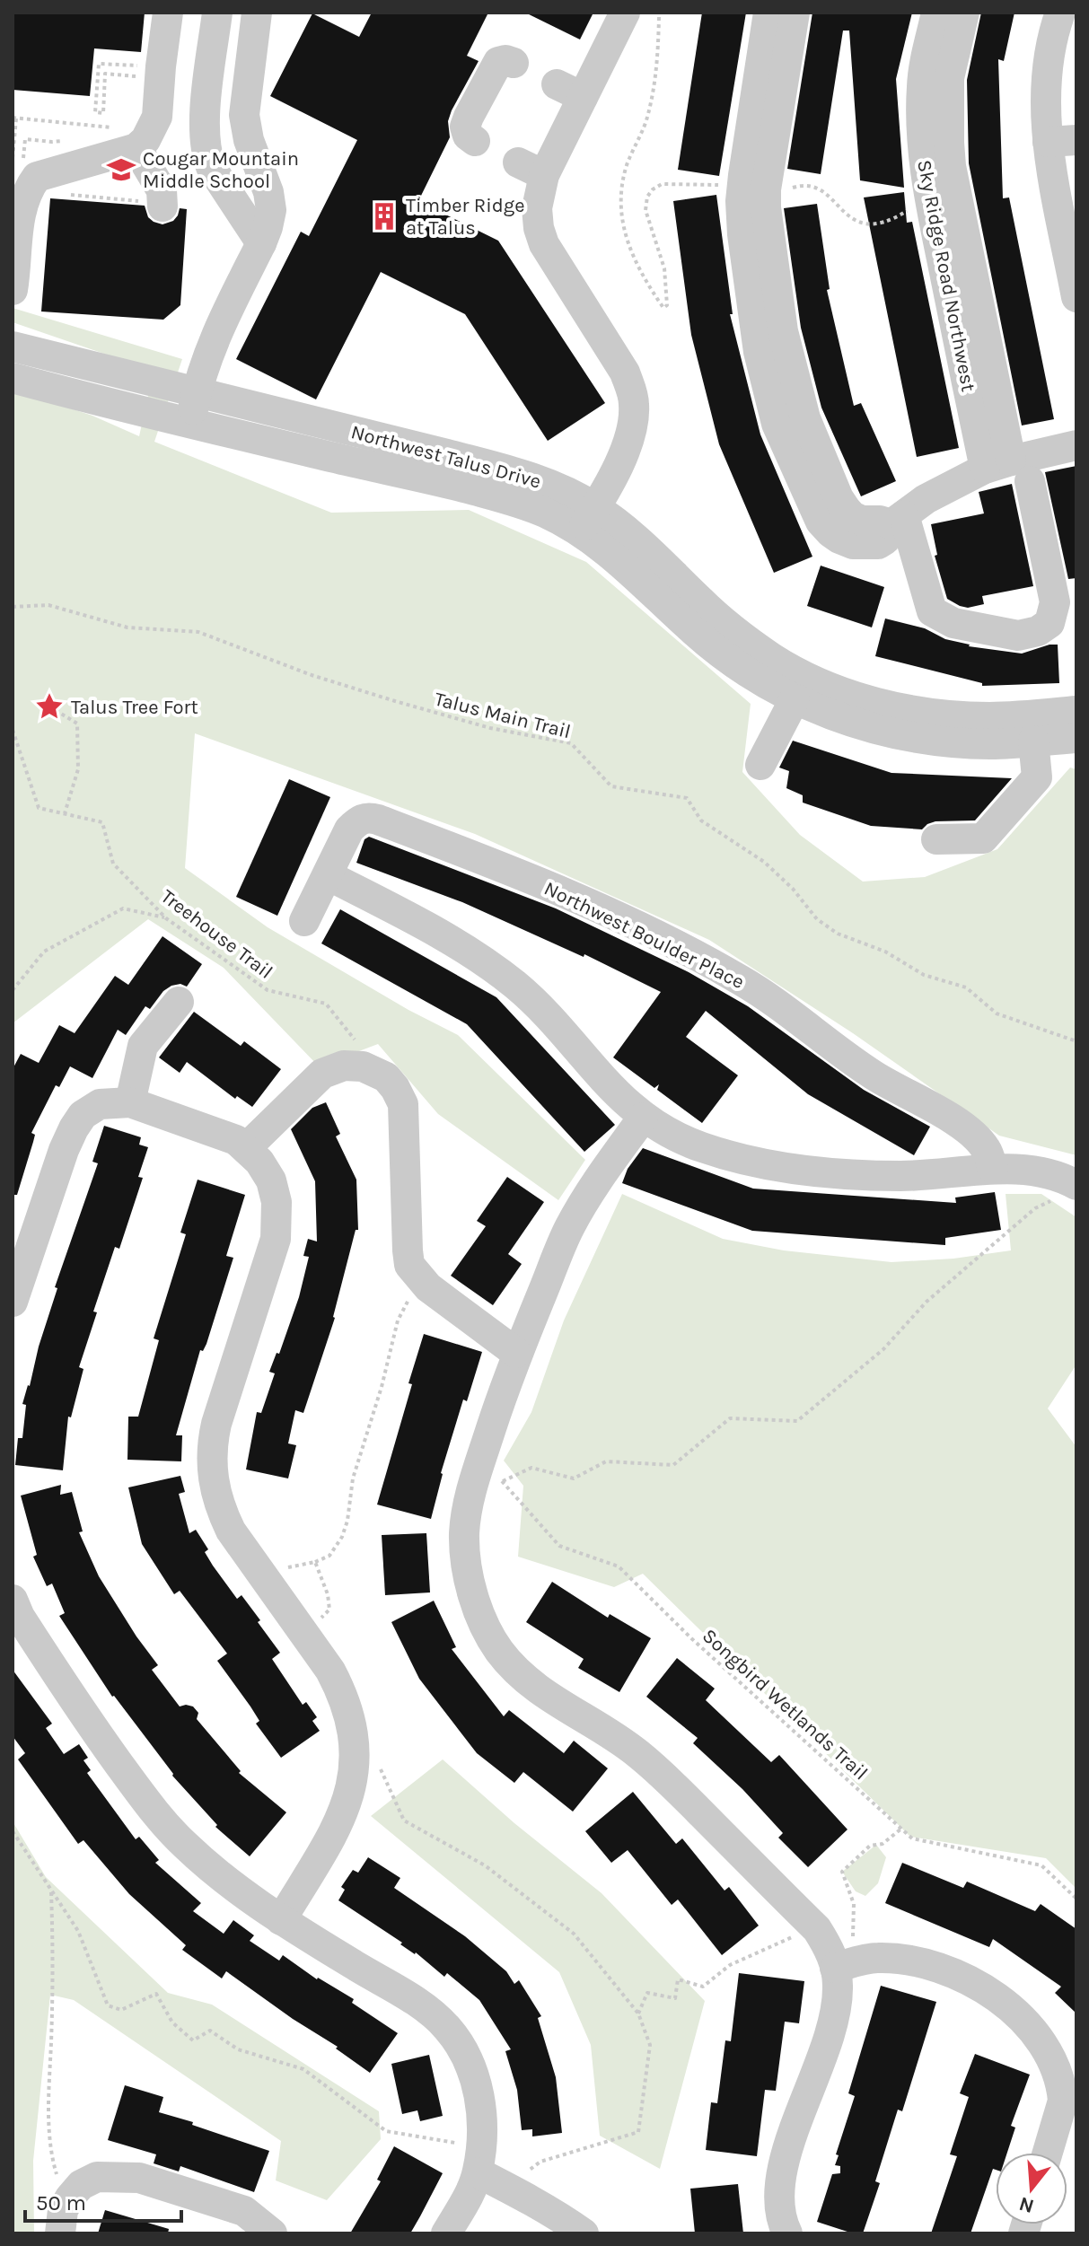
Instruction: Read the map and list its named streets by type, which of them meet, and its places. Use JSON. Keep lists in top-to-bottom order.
{
  "streets": {
    "street": ["Sky Ridge Road Northwest", "Northwest Talus Drive", "Northwest Boulder Place"],
    "path": ["Talus Main Trail", "Treehouse Trail", "Songbird Wetlands Trail"]
  },
  "places": {
    "school or university": ["Cougar Mountain Middle School"],
    "building": ["Timber Ridge at Talus"],
    "place": ["Talus Tree Fort"]
  },
  "scale_bar": "50 m",
  "north": "bottom"
}
